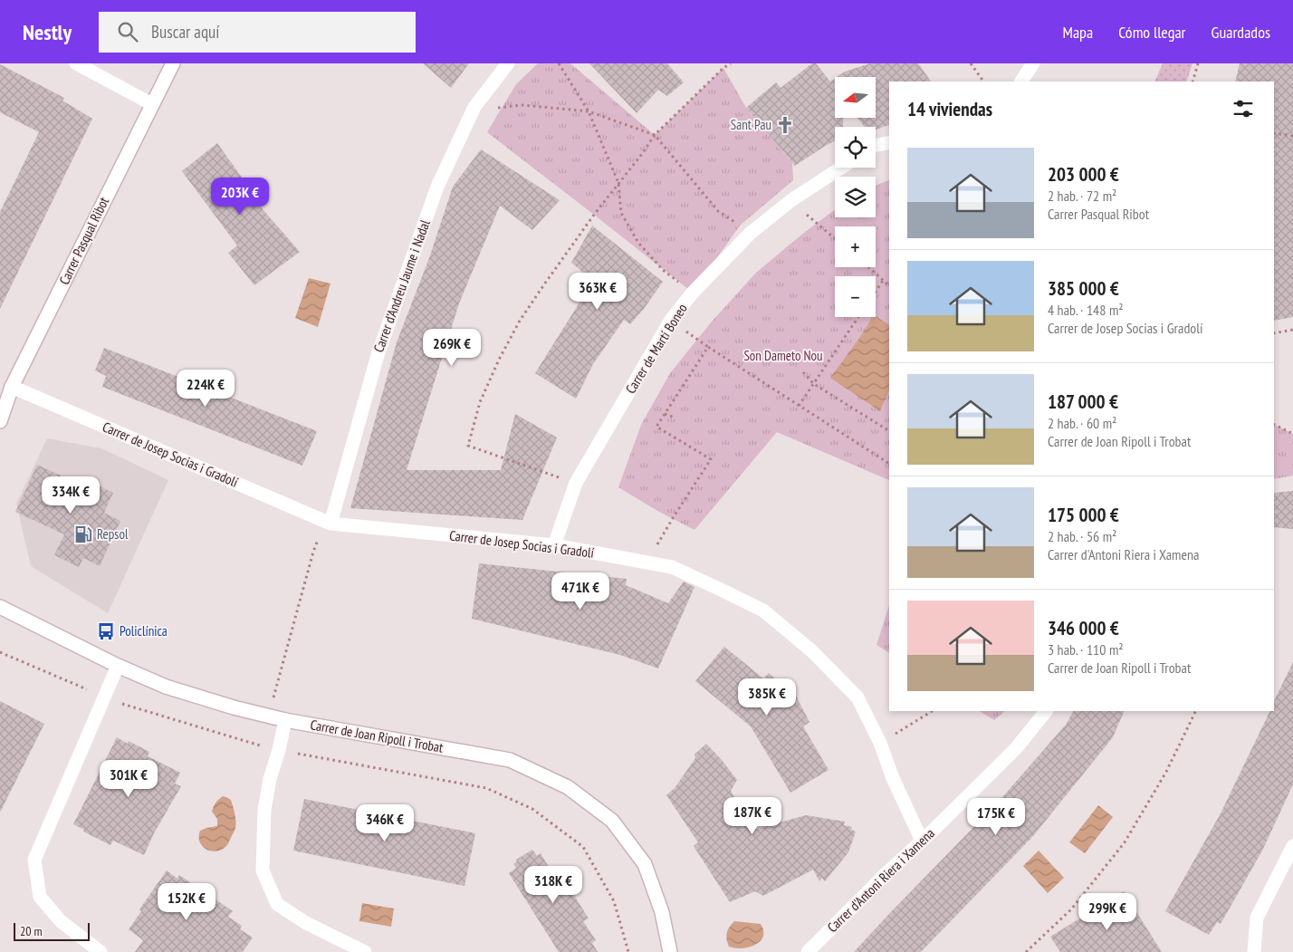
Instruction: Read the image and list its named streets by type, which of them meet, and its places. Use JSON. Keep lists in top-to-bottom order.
{
  "streets": {
    "street": [
      "Carrer Pasqual Ribot",
      "Carrer d'Andreu Jaume i Nadal",
      "Carrer de Martí Boneo",
      "Carrer de Josep Socias i Gradolí",
      "Carrer de Joan Ripoll i Trobat",
      "Carrer d'Antoni Riera i Xamena"
    ]
  },
  "crossings": [
    ["Carrer Pasqual Ribot", "Carrer de Josep Socias i Gradolí"],
    ["Carrer d'Andreu Jaume i Nadal", "Carrer de Josep Socias i Gradolí"],
    ["Carrer de Martí Boneo", "Carrer de Josep Socias i Gradolí"],
    ["Carrer de Josep Socias i Gradolí", "Carrer d'Antoni Riera i Xamena"]
  ],
  "parks": ["Son Dameto Nou"],
  "places": {
    "church": ["Sant Pau"],
    "fuel station": ["Repsol"],
    "bus stop": ["Policlínica"]
  },
  "scale_bar": "20 m",
  "north": "left",
  "page": {
    "header": "Nestly",
    "search": "Buscar aquí",
    "nav": ["Mapa", "Cómo llegar", "Guardados"],
    "map_buttons": ["+", "−"],
    "heading": "14 viviendas",
    "list": [
      {
        "name": "203 000 €",
        "note": "2 hab. · 72 m² · Carrer Pasqual Ribot"
      },
      {
        "name": "385 000 €",
        "note": "4 hab. · 148 m² · Carrer de Josep Socias i Gradolí"
      },
      {
        "name": "187 000 €",
        "note": "2 hab. · 60 m² · Carrer de Joan Ripoll i Trobat"
      },
      {
        "name": "175 000 €",
        "note": "2 hab. · 56 m² · Carrer d'Antoni Riera i Xamena"
      },
      {
        "name": "346 000 €",
        "note": "3 hab. · 110 m² · Carrer de Joan Ripoll i Trobat"
      }
    ],
    "price": [
      "203K €",
      "363K €",
      "269K €",
      "224K €",
      "334K €",
      "471K €",
      "385K €",
      "301K €",
      "187K €",
      "175K €",
      "346K €",
      "318K €",
      "152K €",
      "299K €"
    ],
    "scale": "20 m"
  }
}
